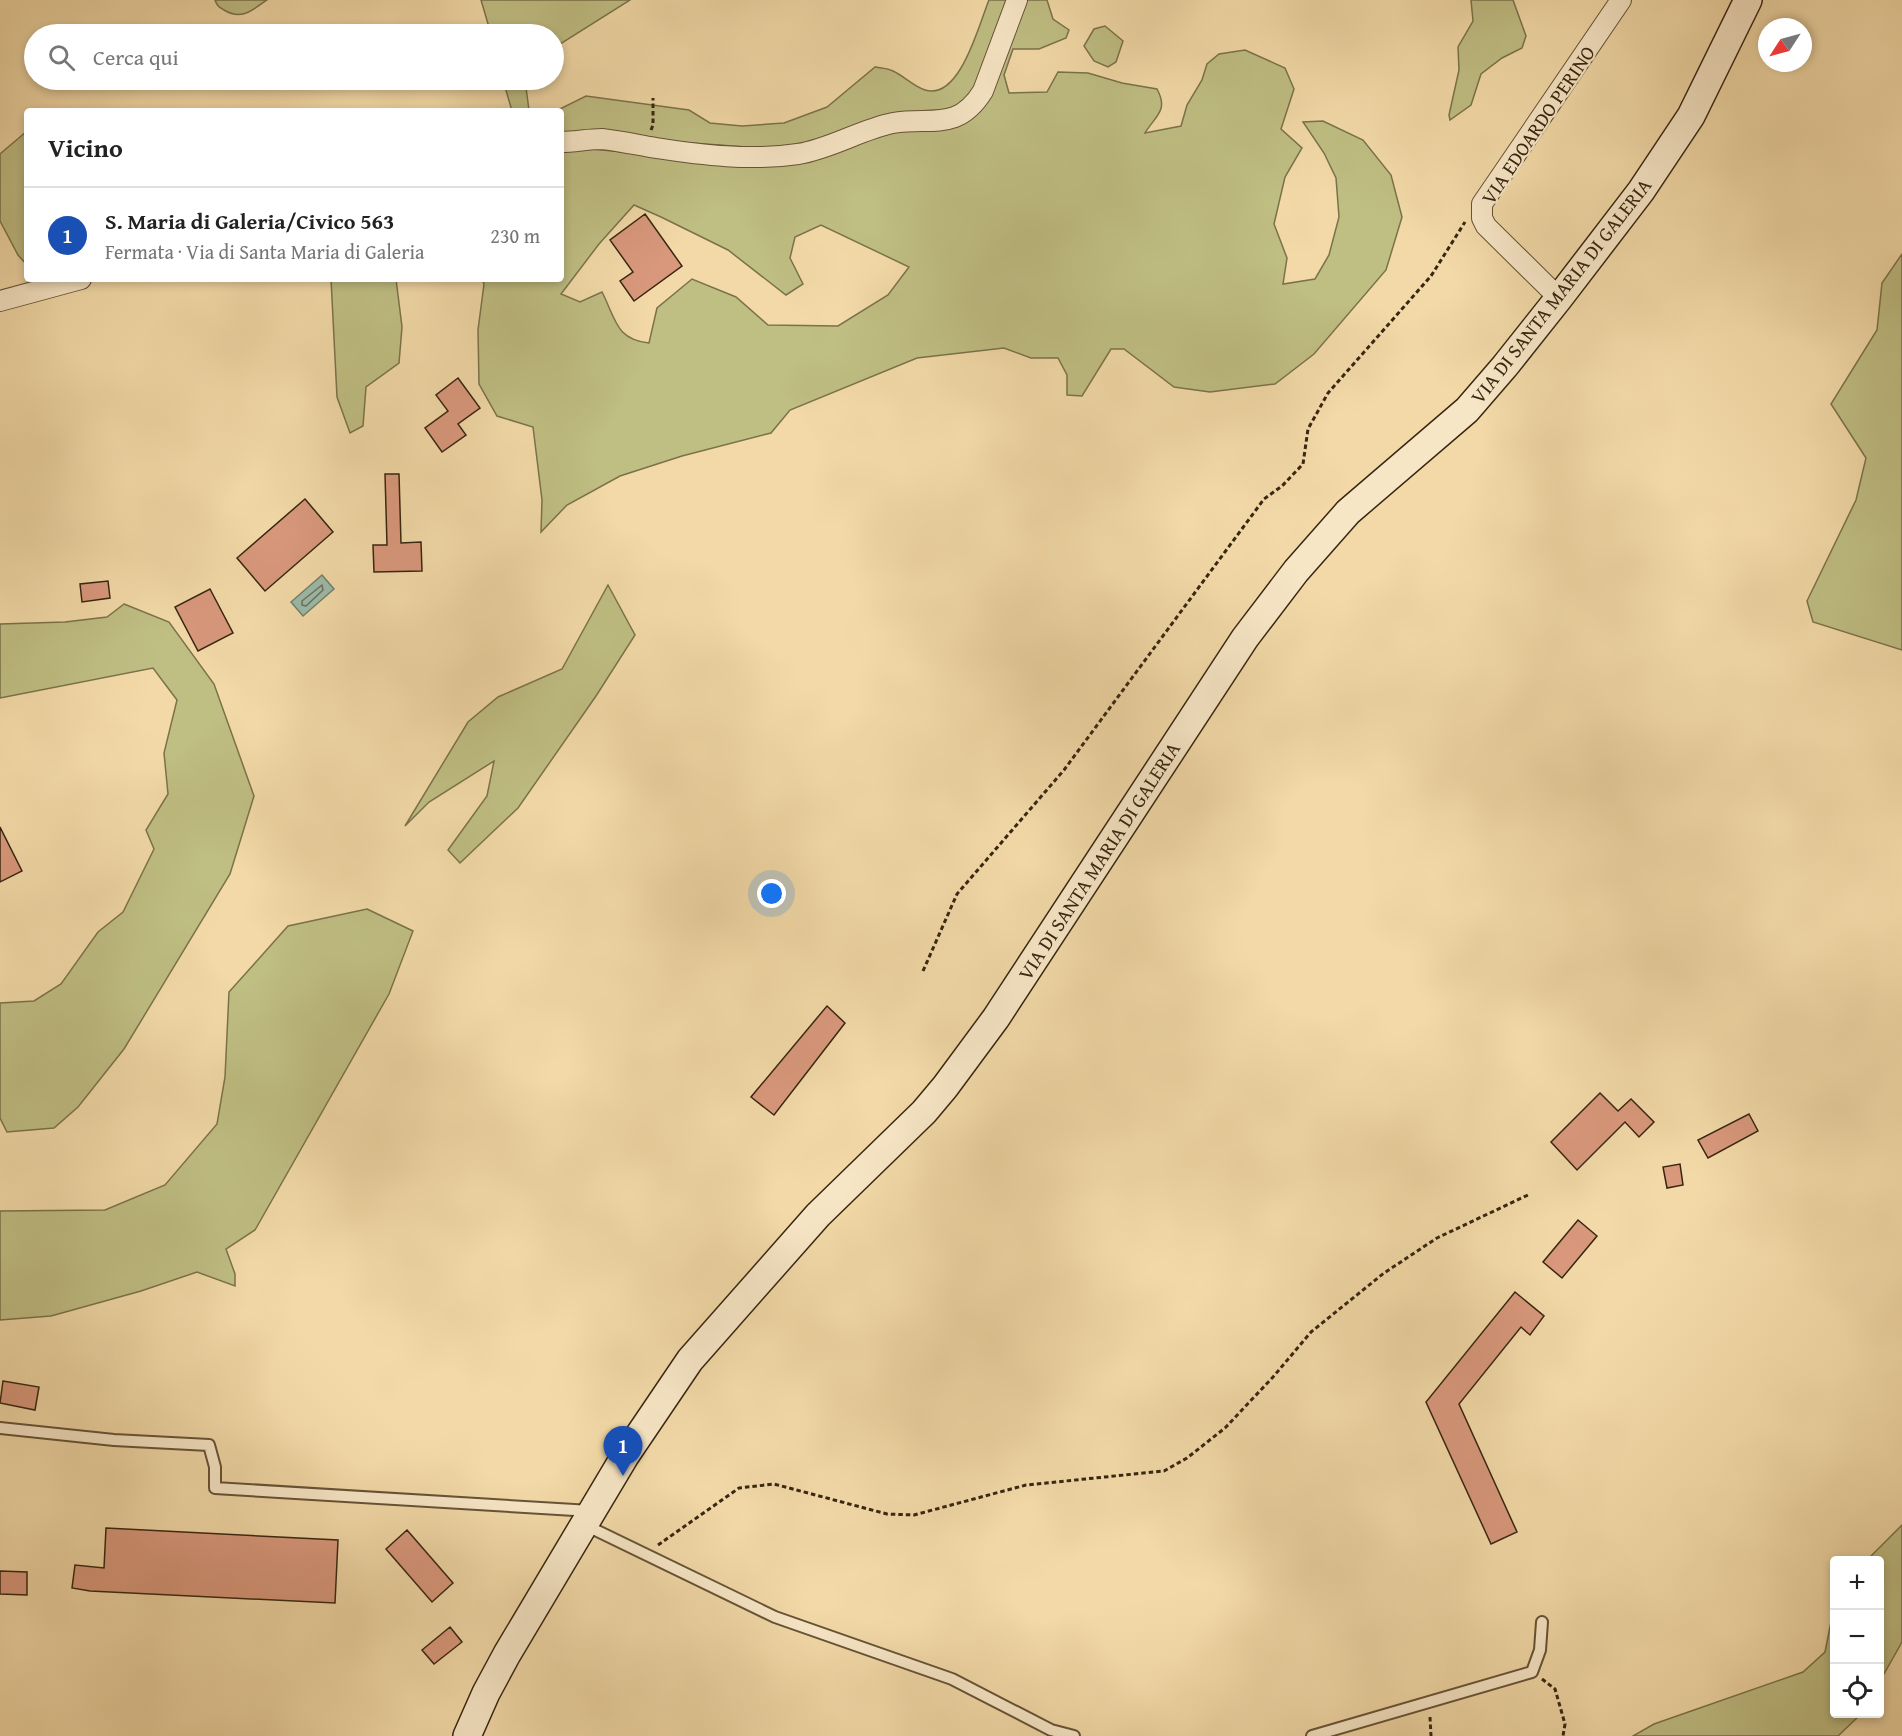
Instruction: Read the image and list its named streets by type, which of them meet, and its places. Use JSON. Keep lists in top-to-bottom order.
{
  "streets": {
    "street": ["VIA EDOARDO PERINO", "VIA DI SANTA MARIA DI GALERIA"]
  },
  "crossings": [
    ["VIA EDOARDO PERINO", "VIA DI SANTA MARIA DI GALERIA"]
  ],
  "north": "bottom left",
  "page": {
    "search": "Cerca qui",
    "heading": "Vicino",
    "list": [
      {
        "mark": "1",
        "name": "S. Maria di Galeria/Civico 563",
        "note": "Fermata · Via di Santa Maria di Galeria",
        "value": "230 m"
      }
    ],
    "pins": "1",
    "map_buttons": ["+", "−"]
  }
}
